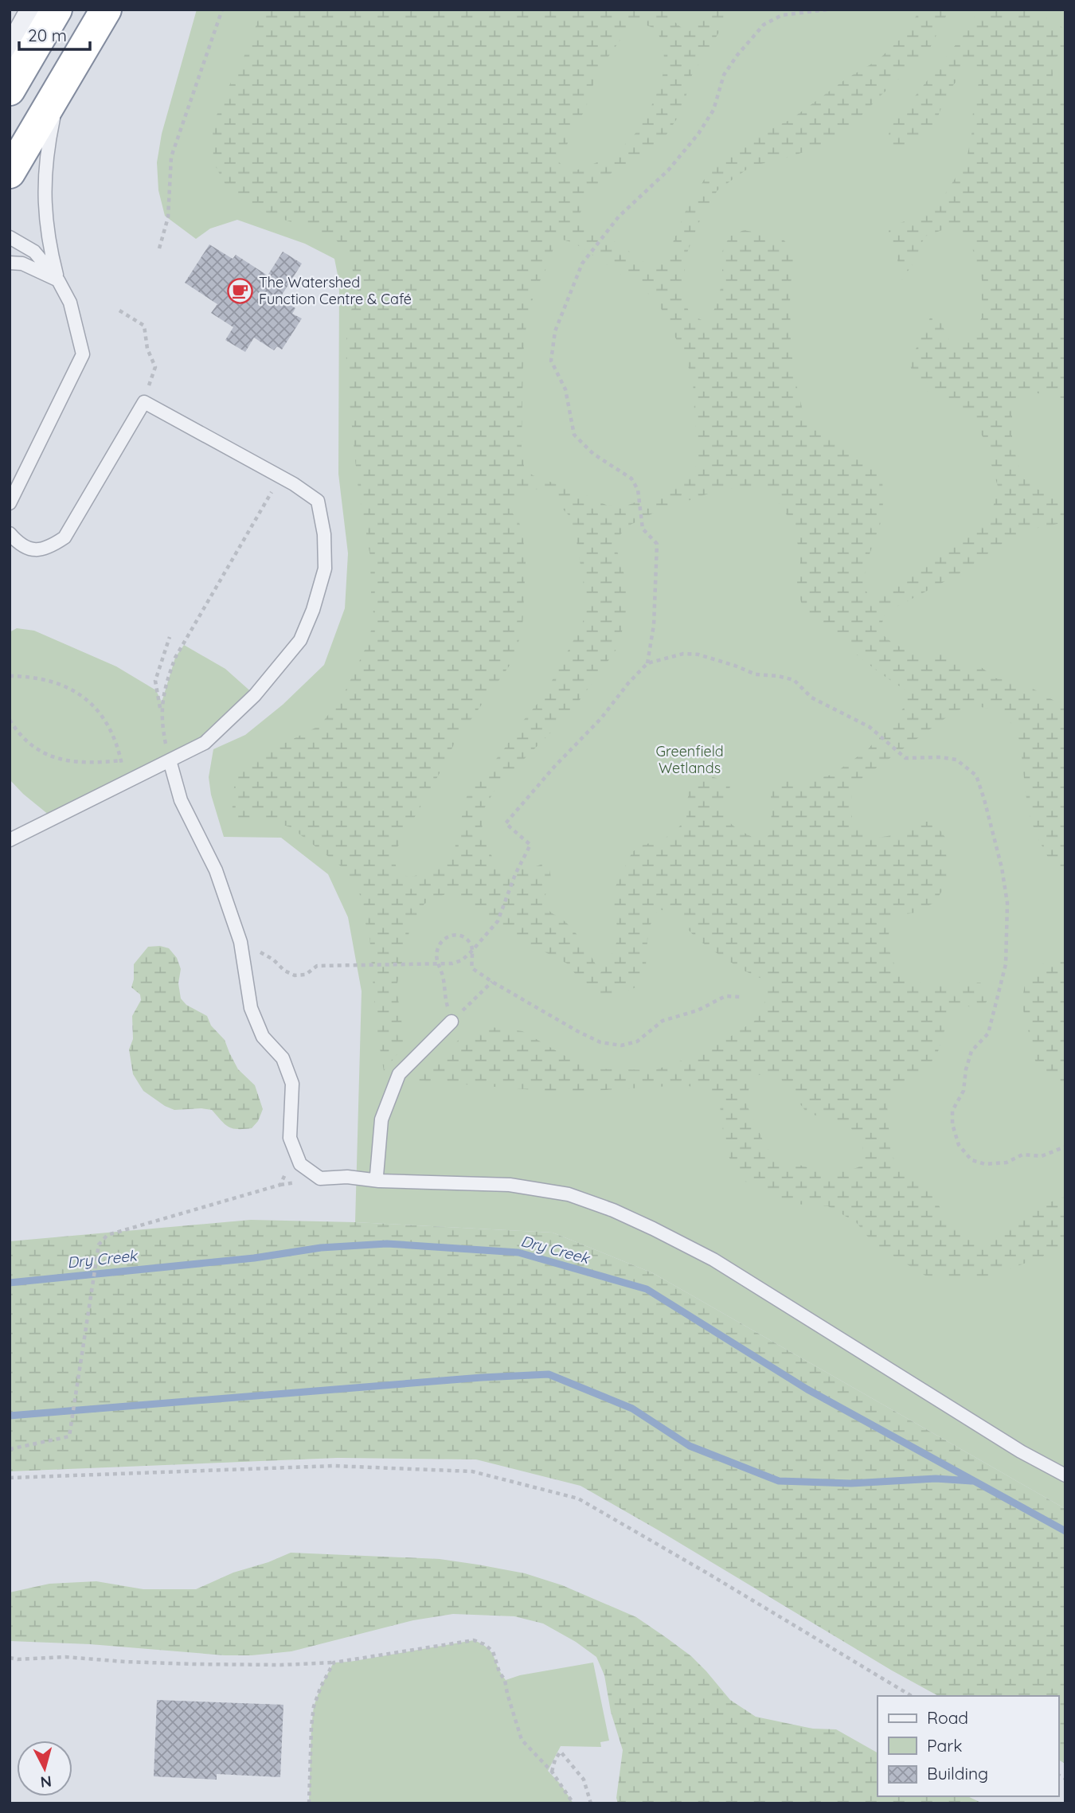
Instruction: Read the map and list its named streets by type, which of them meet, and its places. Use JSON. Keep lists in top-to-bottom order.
{
  "water": ["Dry Creek"],
  "parks": ["Greenfield Wetlands"],
  "places": {
    "cafe": ["The Watershed Function Centre & Café"]
  },
  "legend": ["Road", "Park", "Building"],
  "scale_bar": "20 m",
  "north": "bottom"
}
